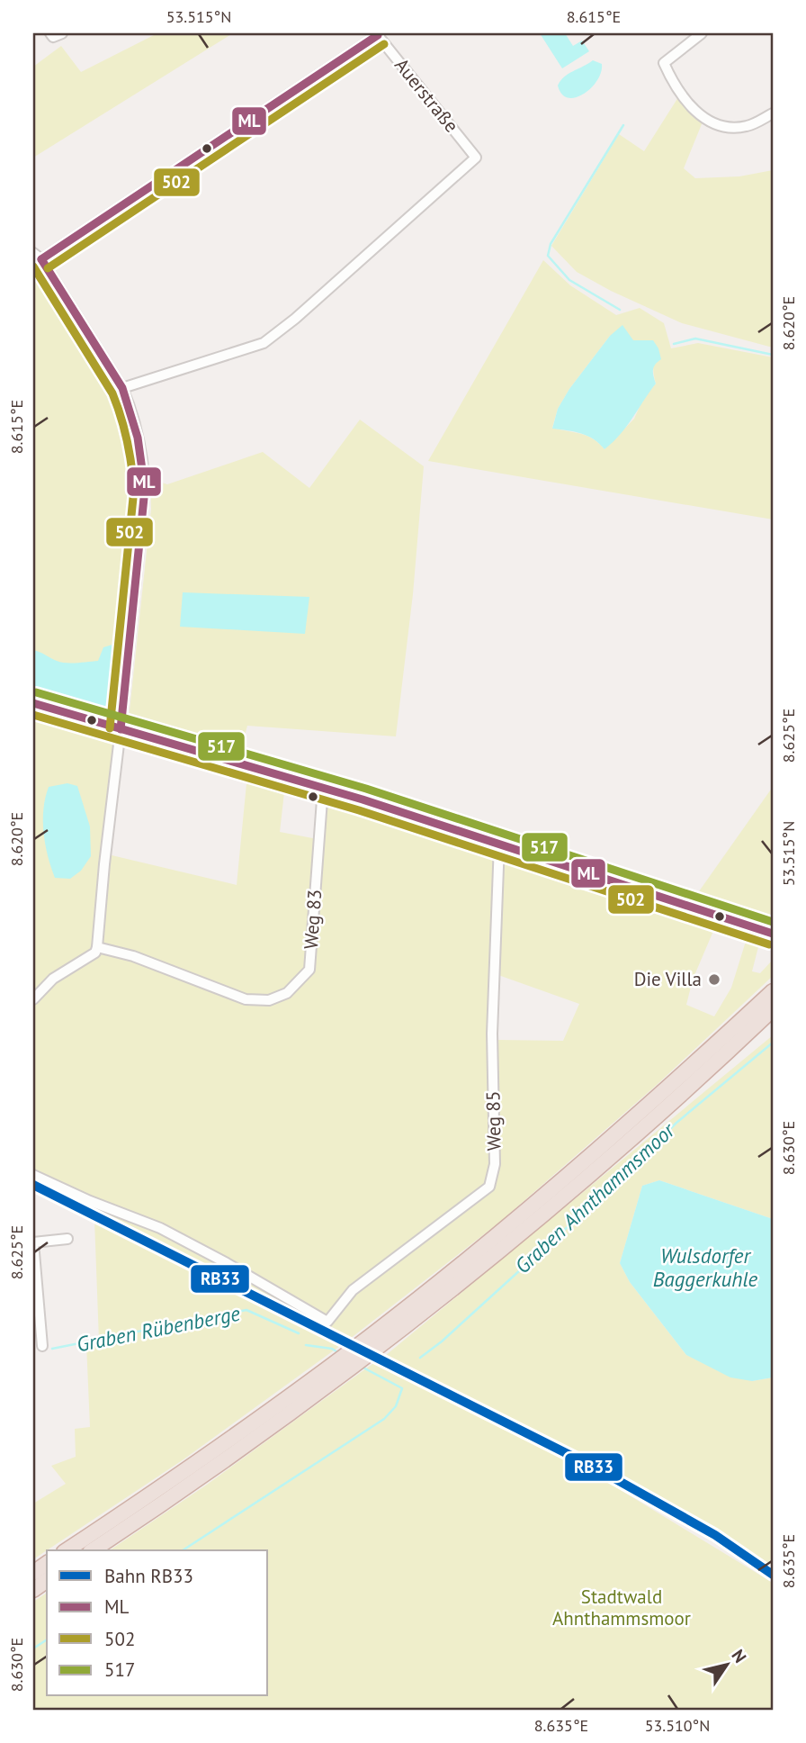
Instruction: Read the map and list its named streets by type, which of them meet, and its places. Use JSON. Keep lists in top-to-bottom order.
{
  "streets": {
    "street": ["Auerstraße", "Weg 83", "Weg 85"]
  },
  "water": ["Graben Ahnthammsmoor", "Wulsdorfer Baggerkuhle", "Graben Rübenberge"],
  "parks": ["Stadtwald Ahnthammsmoor"],
  "places": ["Die Villa"],
  "lines": [
    "transit line ML",
    "transit line 502",
    "transit line 517",
    "rail line RB33"
  ],
  "legend": [
    "Bahn RB33",
    "ML",
    "502",
    "517"
  ],
  "north": "top right",
  "coordinates": [
    "53.515°N",
    "8.615°E",
    "8.620°E",
    "8.625°E",
    "8.630°E",
    "8.635°E",
    "53.510°N"
  ]
}
